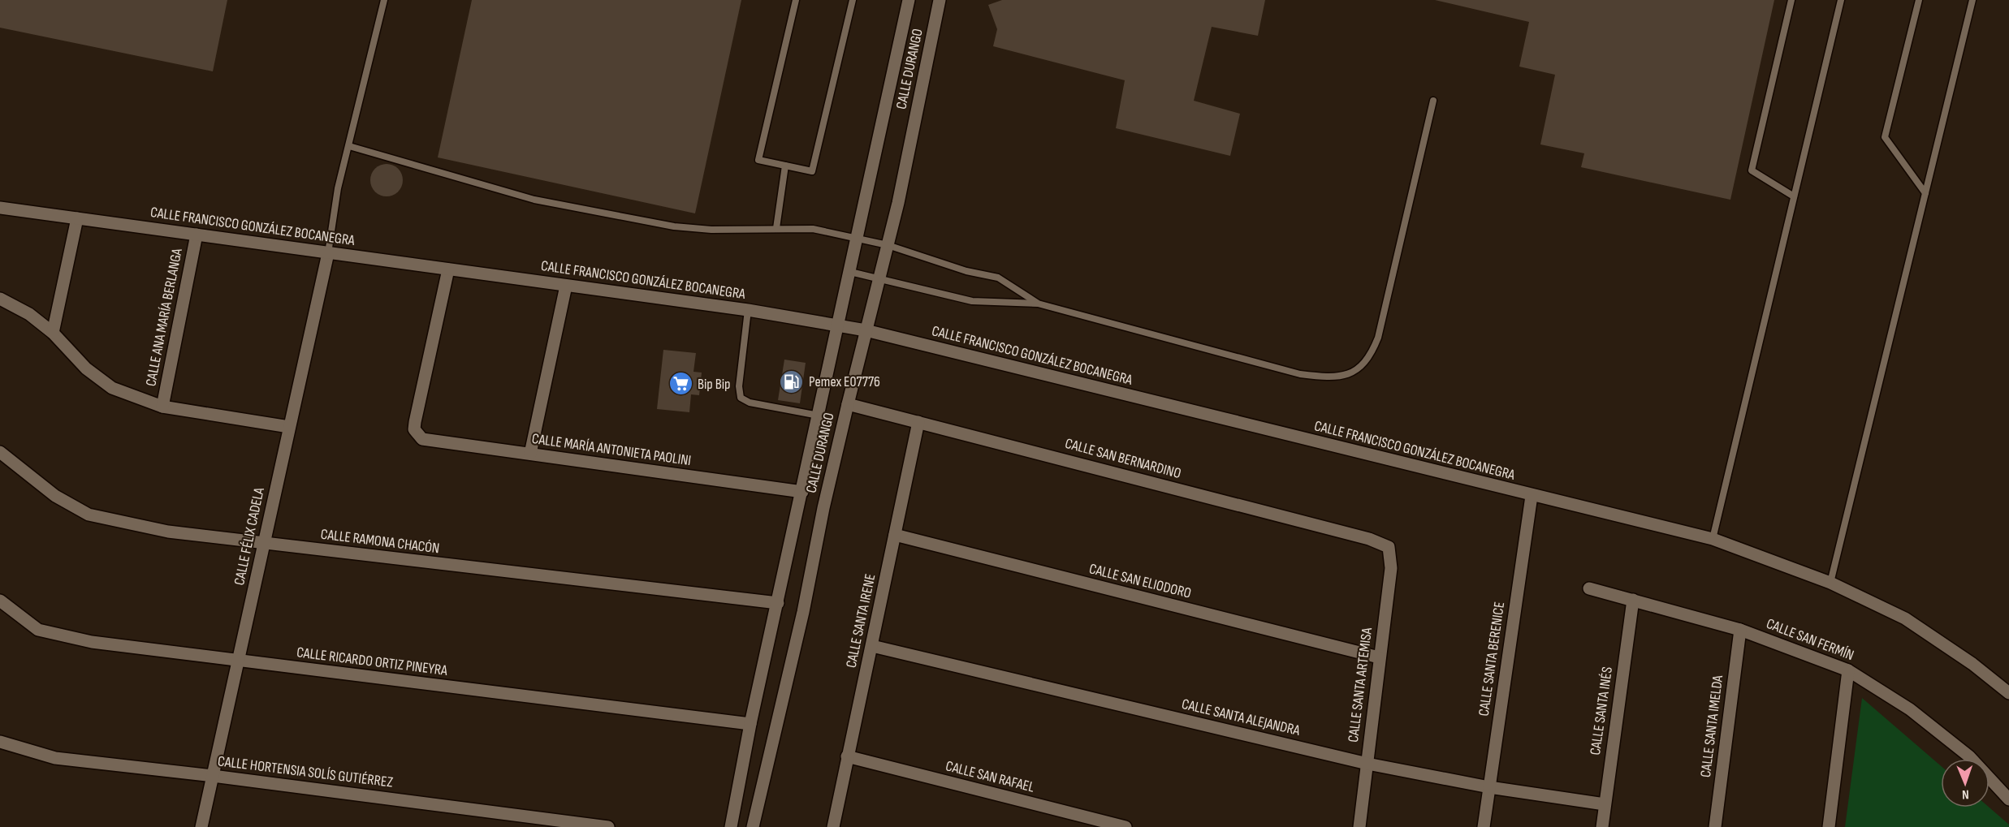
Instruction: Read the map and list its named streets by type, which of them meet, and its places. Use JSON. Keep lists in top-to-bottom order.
{
  "streets": {
    "street": [
      "CALLE DURANGO",
      "CALLE FRANCISCO GONZÁLEZ BOCANEGRA",
      "CALLE ANA MARÍA BERLANGA",
      "CALLE MARÍA ANTONIETA PAOLINI",
      "CALLE SAN BERNARDINO",
      "CALLE FÉLIX CADELA",
      "CALLE RAMONA CHACÓN",
      "CALLE SAN ELIODORO",
      "CALLE SANTA IRENE",
      "CALLE SAN FERMÍN",
      "CALLE SANTA BERENICE",
      "CALLE RICARDO ORTIZ PINEYRA",
      "CALLE SANTA ARTEMISA",
      "CALLE SANTA INÉS",
      "CALLE SANTA ALEJANDRA",
      "CALLE SANTA IMELDA",
      "CALLE HORTENSIA SOLÍS GUTIÉRREZ",
      "CALLE SAN RAFAEL"
    ]
  },
  "crossings": [
    ["CALLE DURANGO", "CALLE FRANCISCO GONZÁLEZ BOCANEGRA"],
    ["CALLE DURANGO", "CALLE MARÍA ANTONIETA PAOLINI"],
    ["CALLE DURANGO", "CALLE SAN BERNARDINO"],
    ["CALLE DURANGO", "CALLE RAMONA CHACÓN"],
    ["CALLE DURANGO", "CALLE RICARDO ORTIZ PINEYRA"],
    ["CALLE FRANCISCO GONZÁLEZ BOCANEGRA", "CALLE ANA MARÍA BERLANGA"],
    ["CALLE FRANCISCO GONZÁLEZ BOCANEGRA", "CALLE MARÍA ANTONIETA PAOLINI"],
    ["CALLE FRANCISCO GONZÁLEZ BOCANEGRA", "CALLE FÉLIX CADELA"],
    ["CALLE FRANCISCO GONZÁLEZ BOCANEGRA", "CALLE SANTA BERENICE"],
    ["CALLE SAN BERNARDINO", "CALLE SANTA IRENE"],
    ["CALLE SAN BERNARDINO", "CALLE SANTA ARTEMISA"],
    ["CALLE FÉLIX CADELA", "CALLE RAMONA CHACÓN"],
    ["CALLE FÉLIX CADELA", "CALLE RICARDO ORTIZ PINEYRA"],
    ["CALLE FÉLIX CADELA", "CALLE HORTENSIA SOLÍS GUTIÉRREZ"],
    ["CALLE SAN ELIODORO", "CALLE SANTA IRENE"],
    ["CALLE SAN ELIODORO", "CALLE SANTA ARTEMISA"],
    ["CALLE SANTA IRENE", "CALLE SANTA ALEJANDRA"],
    ["CALLE SANTA IRENE", "CALLE SAN RAFAEL"],
    ["CALLE SAN FERMÍN", "CALLE SANTA INÉS"],
    ["CALLE SAN FERMÍN", "CALLE SANTA IMELDA"],
    ["CALLE SANTA BERENICE", "CALLE SANTA ALEJANDRA"],
    ["CALLE SANTA ARTEMISA", "CALLE SANTA ALEJANDRA"],
    ["CALLE SANTA INÉS", "CALLE SANTA ALEJANDRA"]
  ],
  "places": {
    "fuel station": ["Pemex E07776"],
    "supermarket": ["Bip Bip"]
  },
  "north": "bottom"
}
